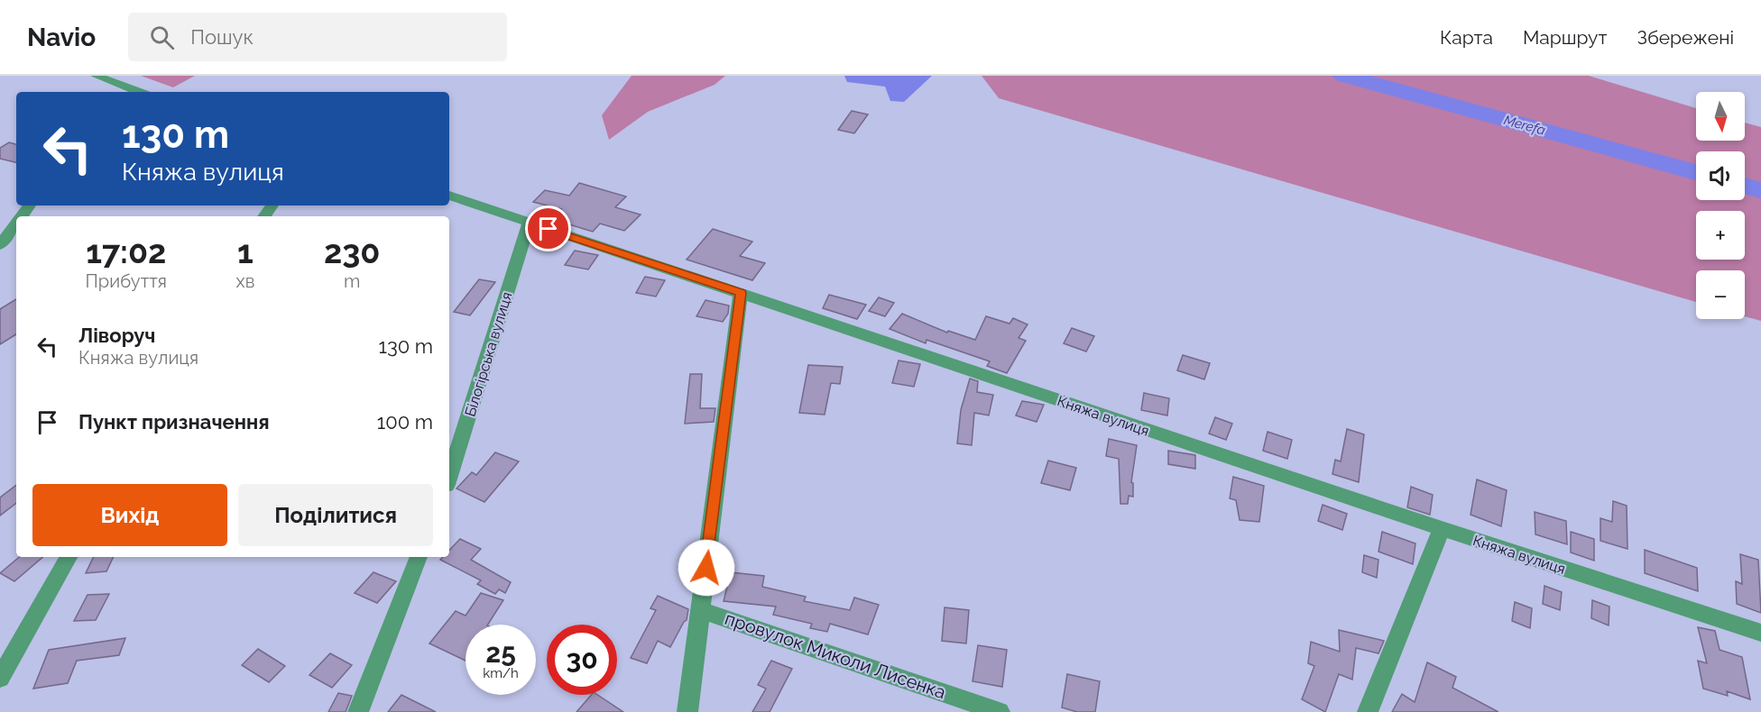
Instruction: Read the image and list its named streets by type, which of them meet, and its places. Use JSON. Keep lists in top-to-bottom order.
{
  "streets": {
    "street": ["Білогірська вулиця", "Княжа вулиця", "провулок Миколи Лисенка"]
  },
  "crossings": [
    ["Білогірська вулиця", "Княжа вулиця"]
  ],
  "water": ["Merefa"],
  "north": "bottom",
  "page": {
    "header": "Navio",
    "search": "Пошук",
    "nav": ["Карта", "Маршрут", "Збережені"],
    "map_buttons": ["+", "−"],
    "turn": ["130 m", "Княжа вулиця"],
    "eta": [
      "17:02",
      "Прибуття",
      "1",
      "хв",
      "230",
      "m"
    ],
    "list": [
      {
        "name": "Ліворуч",
        "note": "Княжа вулиця",
        "value": "130 m"
      },
      {
        "name": "Пункт призначення",
        "value": "100 m"
      }
    ],
    "buttons": ["Вихід", "Поділитися"],
    "speed": "25 km/h",
    "limit": "30"
  }
}
